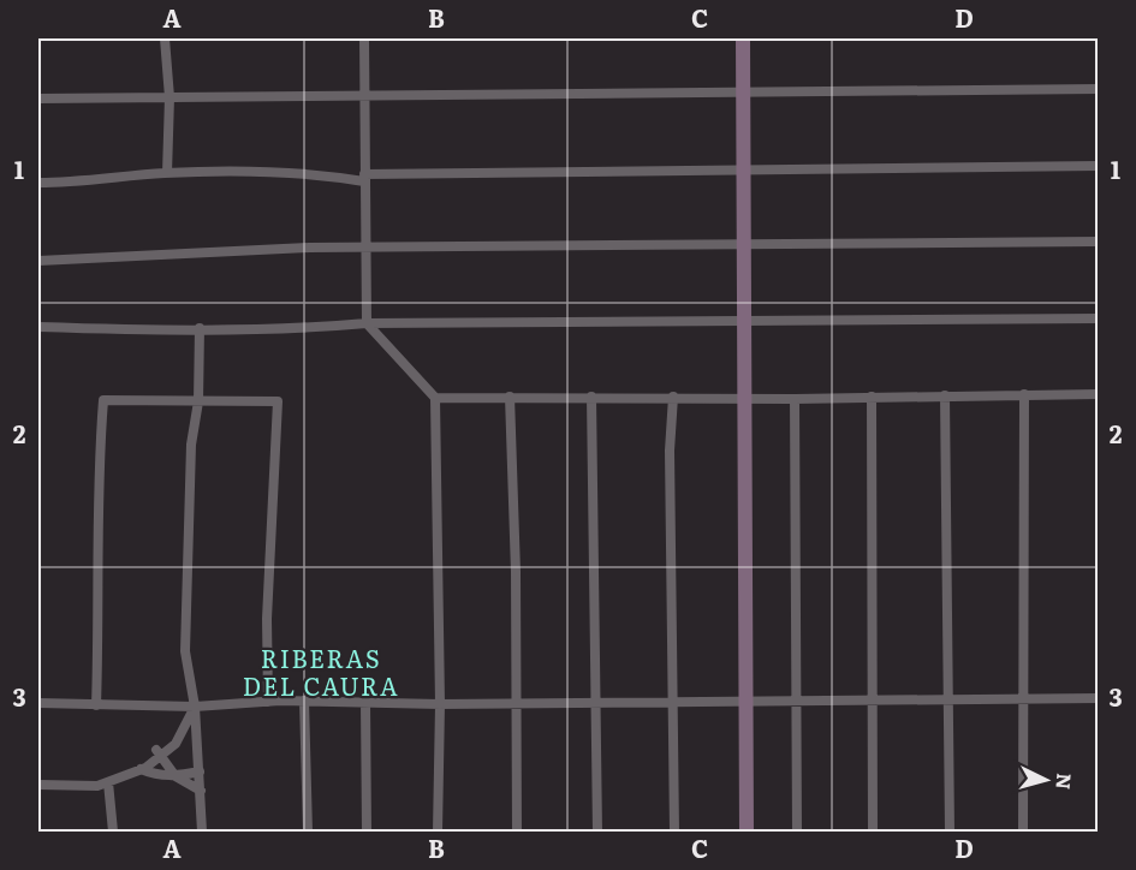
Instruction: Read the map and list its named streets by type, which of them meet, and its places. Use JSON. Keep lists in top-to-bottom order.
{
  "districts": ["RIBERAS DEL CAURA"],
  "north": "right",
  "grid": {
    "columns": [
      "A",
      "B",
      "C",
      "D"
    ],
    "rows": ["1", "2", "3"]
  }
}
